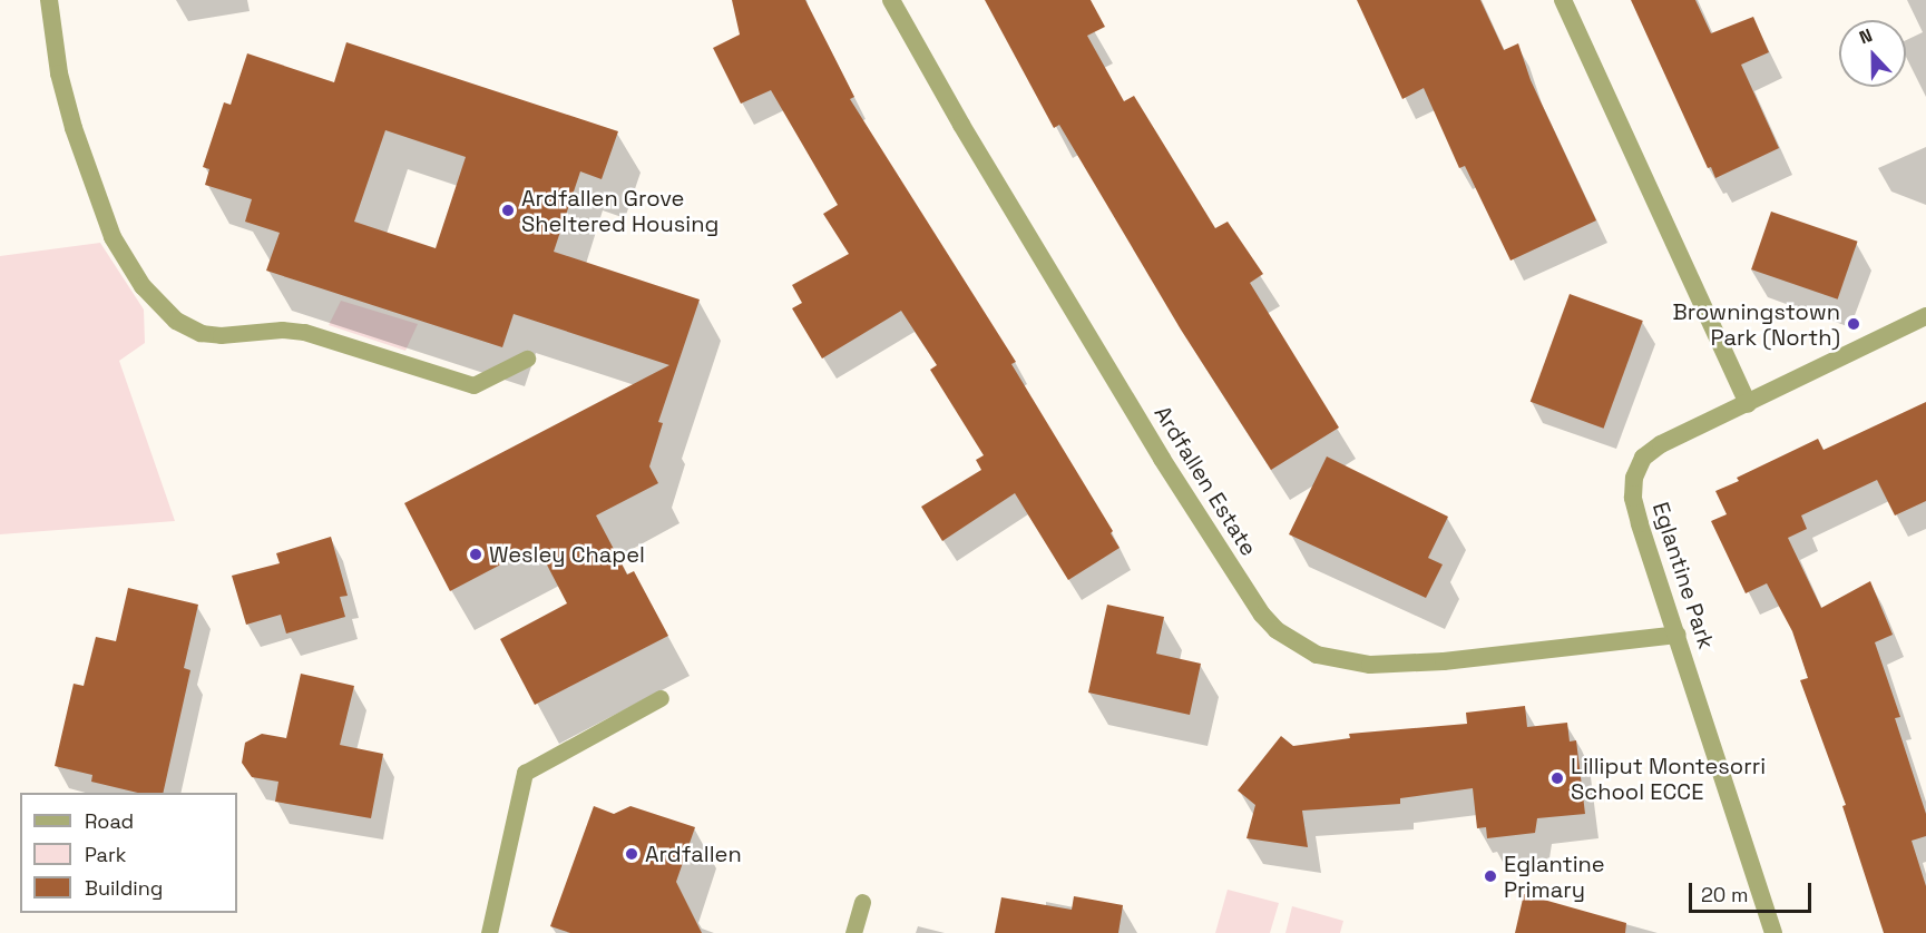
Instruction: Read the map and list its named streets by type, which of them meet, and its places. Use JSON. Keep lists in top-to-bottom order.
{
  "streets": {
    "street": ["Ardfallen Estate", "Eglantine Park"]
  },
  "crossings": [
    ["Ardfallen Estate", "Eglantine Park"]
  ],
  "places": [
    "Ardfallen Grove Sheltered Housing",
    "Browningstown Park (North)",
    "Wesley Chapel",
    "Lilliput Montesorri School ECCE",
    "Ardfallen",
    "Eglantine Primary"
  ],
  "legend": ["Road", "Park", "Building"],
  "scale_bar": "20 m",
  "north": "top"
}
